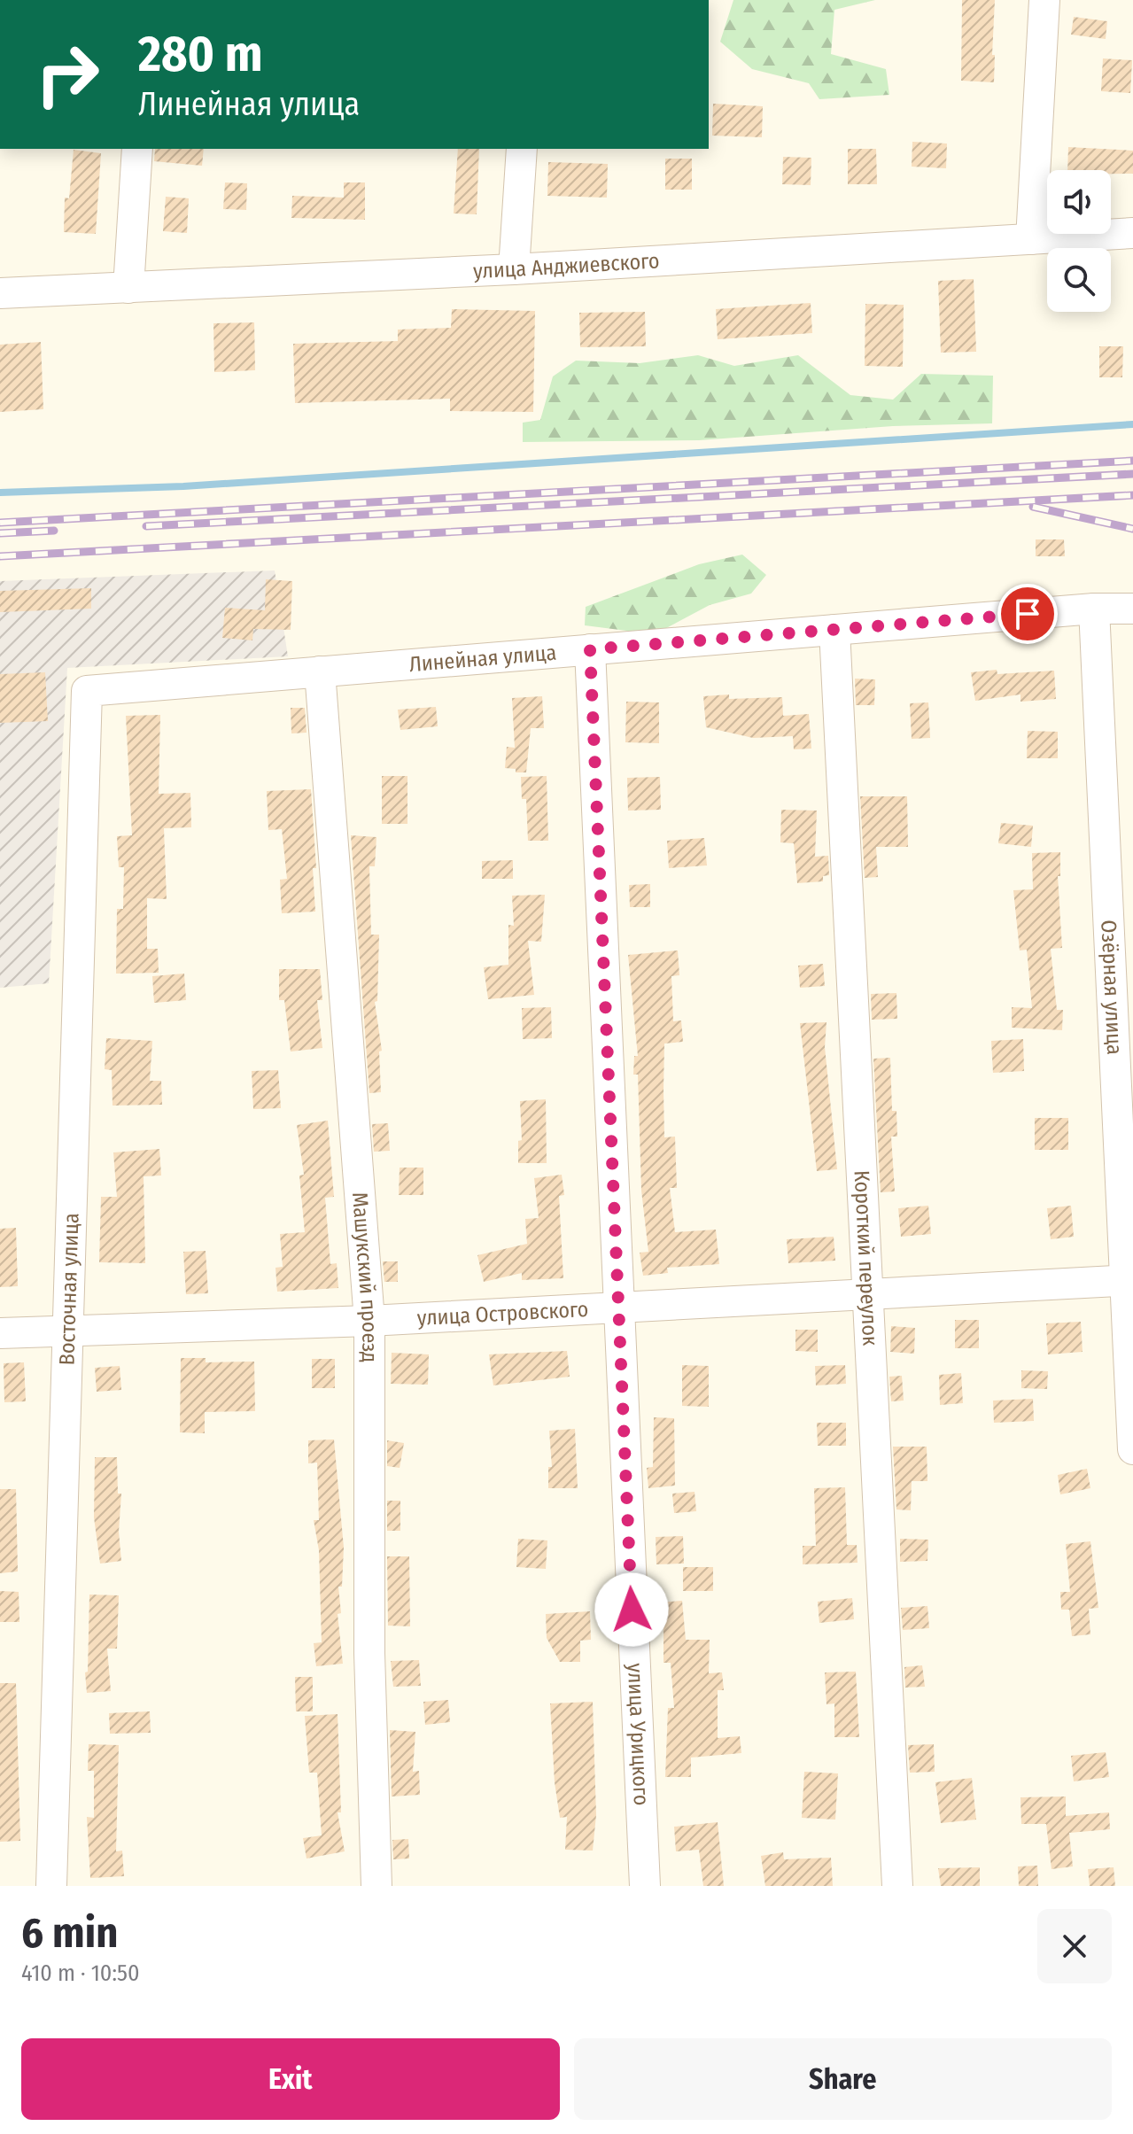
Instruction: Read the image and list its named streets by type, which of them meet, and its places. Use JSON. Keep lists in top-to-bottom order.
{
  "streets": {
    "street": [
      "улица Анджиевского",
      "Линейная улица",
      "Озёрная улица",
      "Короткий переулок",
      "Машукский проезд",
      "Восточная улица",
      "улица Островского",
      "улица Урицкого"
    ]
  },
  "crossings": [
    ["Линейная улица", "Озёрная улица"],
    ["Линейная улица", "Короткий переулок"],
    ["Линейная улица", "Машукский проезд"],
    ["Линейная улица", "Восточная улица"],
    ["Линейная улица", "улица Урицкого"],
    ["Озёрная улица", "улица Островского"],
    ["Короткий переулок", "улица Островского"],
    ["Машукский проезд", "улица Островского"],
    ["Восточная улица", "улица Островского"],
    ["улица Островского", "улица Урицкого"]
  ],
  "page": {
    "turn": ["280 m", "Линейная улица"],
    "heading": ["6 min", "410 m · 10:50"],
    "buttons": ["Exit", "Share"]
  }
}
